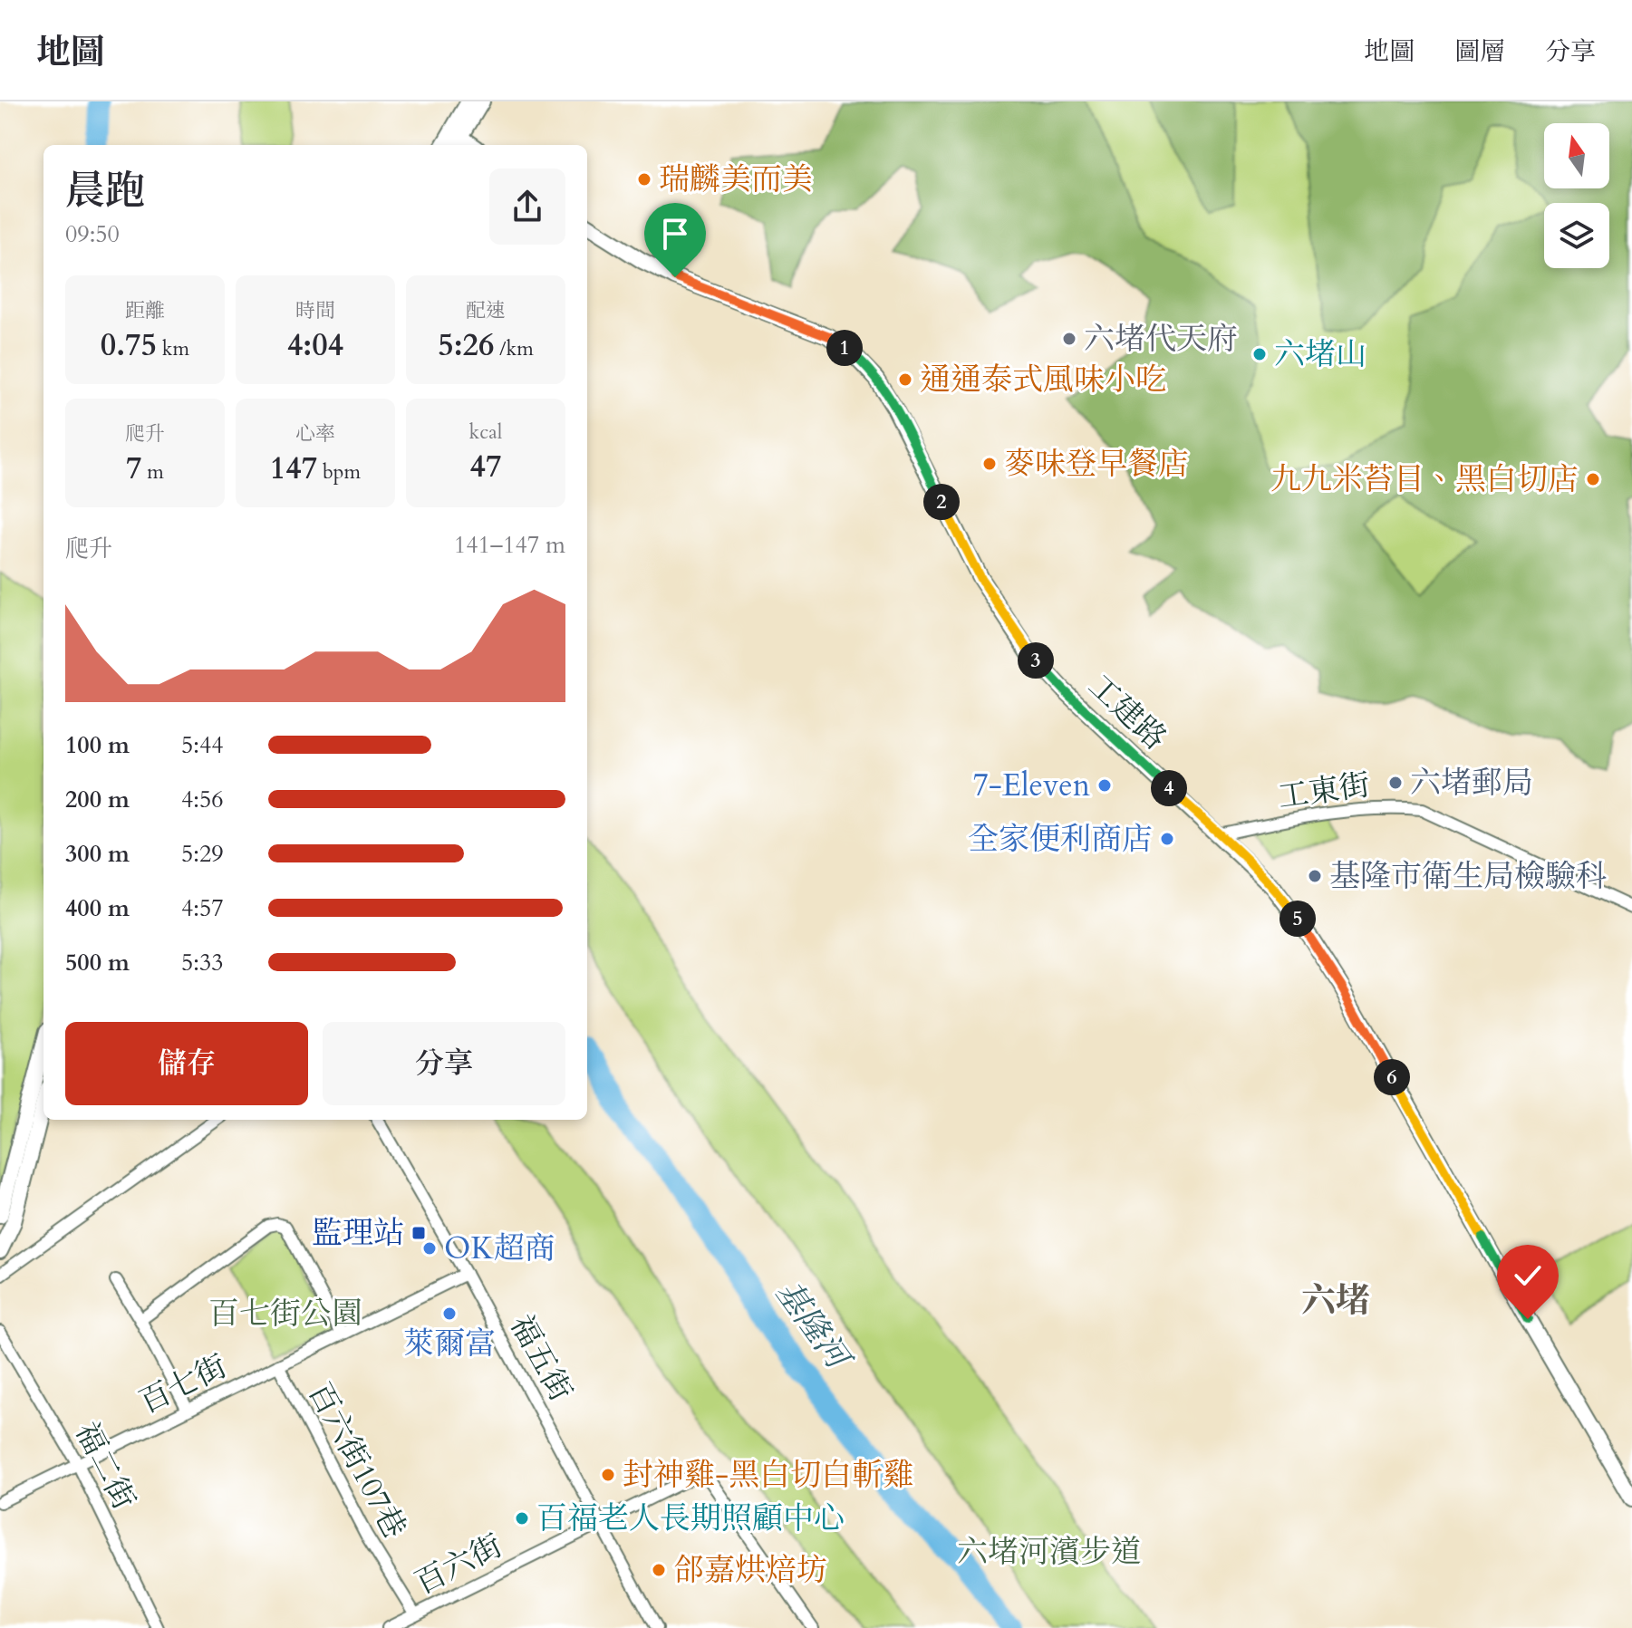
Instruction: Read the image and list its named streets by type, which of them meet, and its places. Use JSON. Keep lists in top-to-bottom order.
{
  "streets": {
    "street": [
      "工建路",
      "工東街",
      "福五街",
      "百七街",
      "百六街107巷",
      "福二街",
      "百六街"
    ]
  },
  "crossings": [
    ["工建路", "工東街"],
    ["福五街", "百七街"],
    ["福五街", "百六街"],
    ["百七街", "百六街107巷"],
    ["百七街", "福二街"],
    ["百六街107巷", "百六街"]
  ],
  "districts": ["六堵"],
  "water": ["基隆河"],
  "parks": ["百七街公園", "六堵河濱步道"],
  "places": {
    "other": [
      "瑞麟美而美",
      "六堵代天府",
      "六堵山",
      "通通泰式風味小吃",
      "麥味登早餐店",
      "九九米苔目、黑白切店",
      "六堵郵局",
      "7-Eleven",
      "全家便利商店",
      "基隆市衛生局檢驗科",
      "OK超商",
      "萊爾富",
      "封神雞-黑白切白斬雞",
      "百福老人長期照顧中心",
      "郃嘉烘焙坊"
    ],
    "transit": ["監理站"]
  },
  "north": "top",
  "page": {
    "header": "地圖",
    "nav": ["地圖", "圖層", "分享"],
    "heading": ["晨跑", "09:50"],
    "stats": [
      ["距離", "0.75 km"],
      ["時間", "4:04"],
      ["配速", "5:26 /km"],
      ["爬升", "7 m"],
      ["心率", "147 bpm"],
      ["kcal", "47"]
    ],
    "pins": [
      "1",
      "2",
      "3",
      "4",
      "5",
      "6"
    ],
    "chart": ["爬升", "141–147 m"],
    "list": [
      {
        "name": "100 m",
        "note": "5:44"
      },
      {
        "name": "200 m",
        "note": "4:56"
      },
      {
        "name": "300 m",
        "note": "5:29"
      },
      {
        "name": "400 m",
        "note": "4:57"
      },
      {
        "name": "500 m",
        "note": "5:33"
      }
    ],
    "buttons": ["儲存", "分享"]
  }
}
